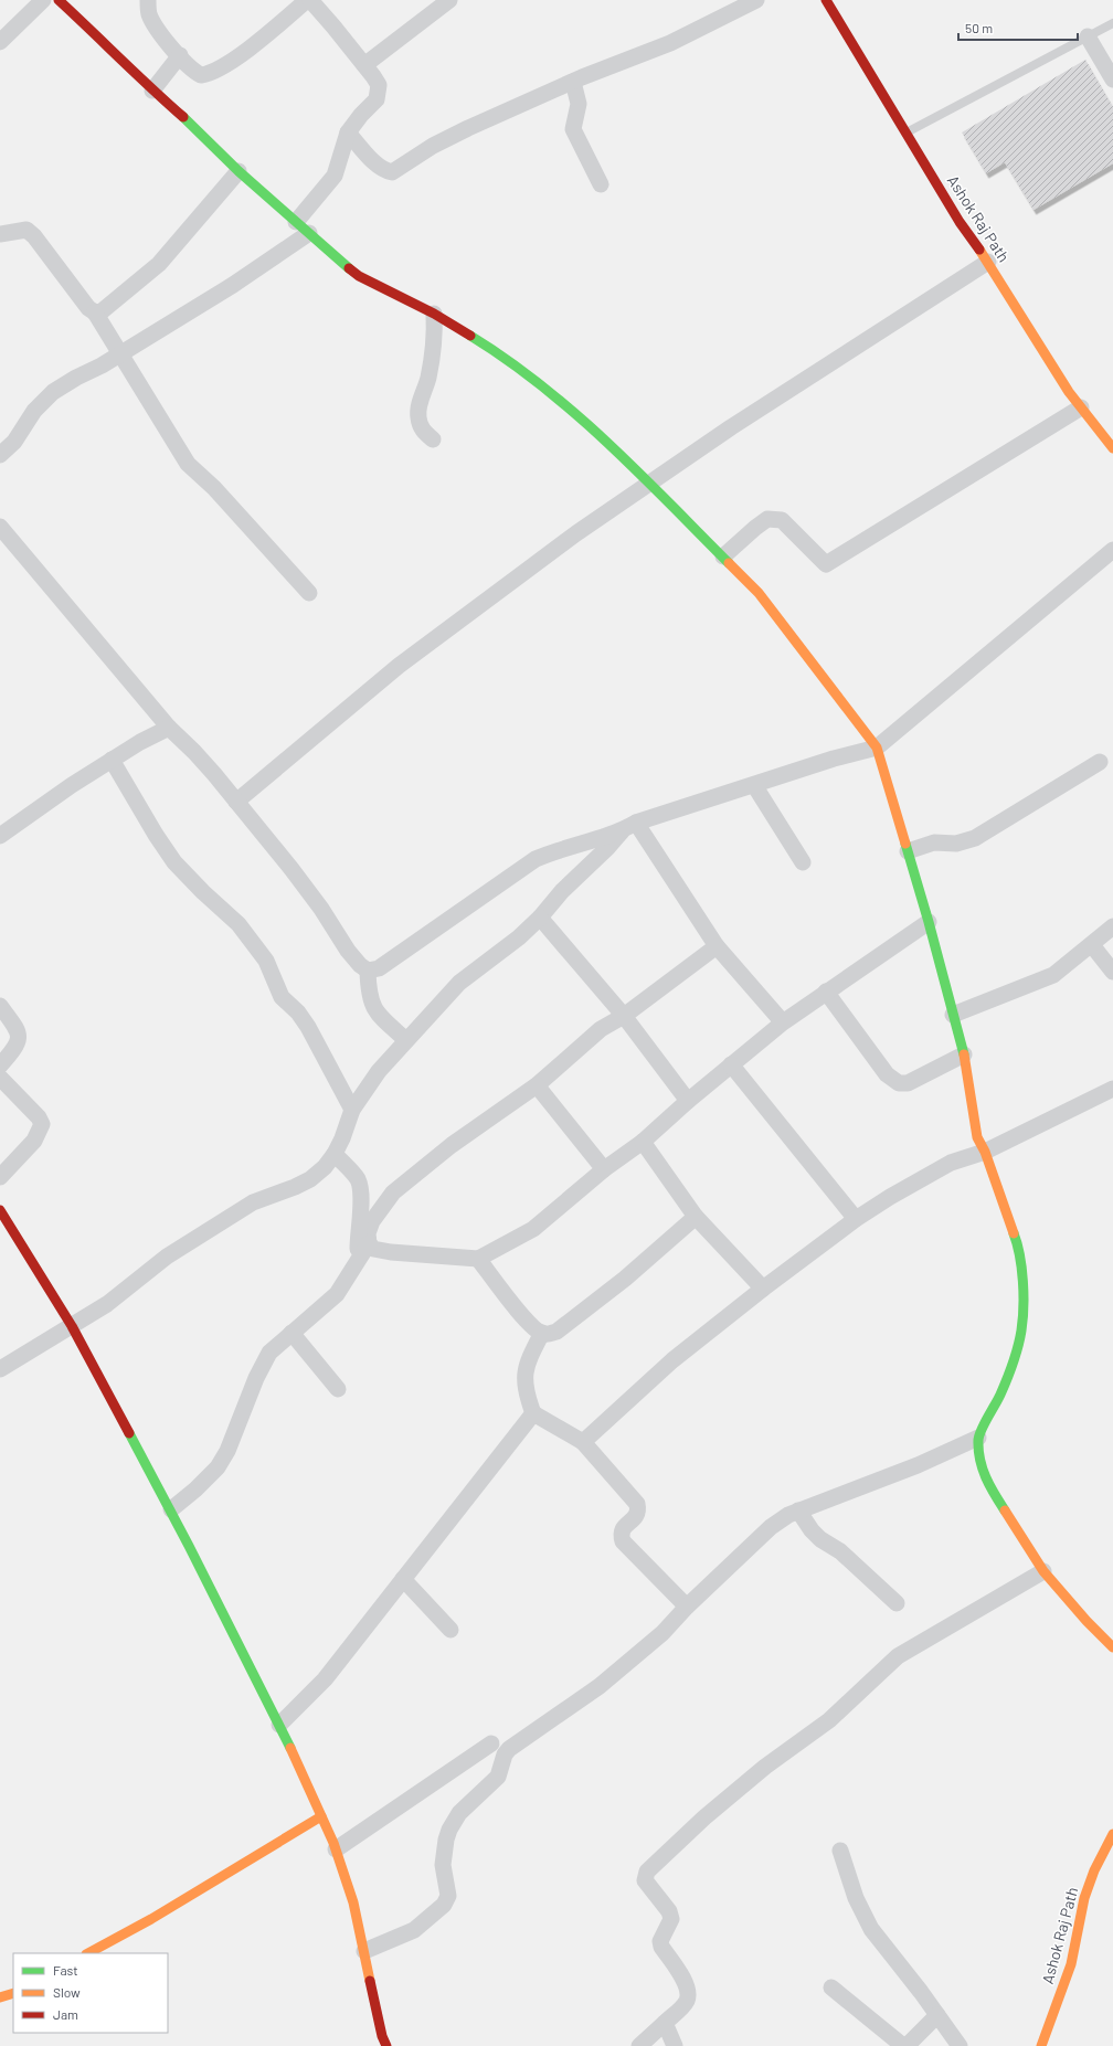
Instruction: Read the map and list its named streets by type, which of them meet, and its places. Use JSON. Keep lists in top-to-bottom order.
{
  "streets": {
    "street": ["Ashok Raj Path"]
  },
  "legend": ["Fast", "Slow", "Jam"],
  "scale_bar": "50 m"
}
